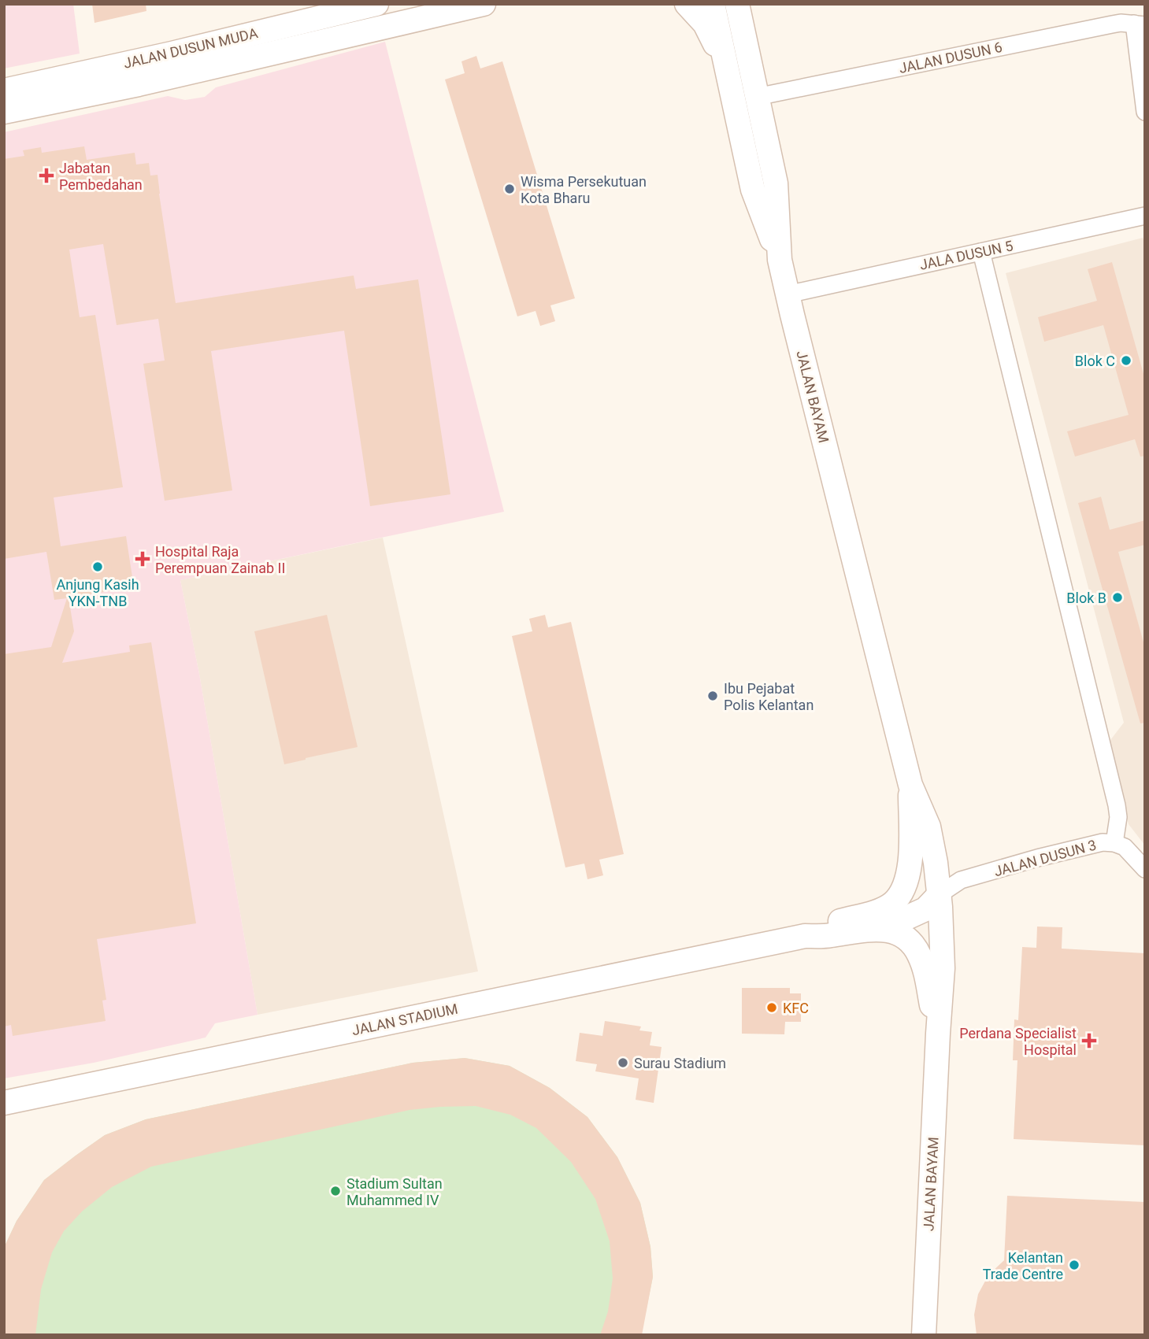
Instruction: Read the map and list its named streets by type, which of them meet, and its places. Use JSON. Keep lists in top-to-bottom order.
{
  "streets": {
    "main road": ["JALAN DUSUN MUDA", "JALAN BAYAM", "JALAN STADIUM"],
    "street": ["JALAN DUSUN 6", "JALA DUSUN 5", "JALAN DUSUN 3"]
  },
  "crossings": [
    ["JALAN DUSUN 6", "JALAN BAYAM"],
    ["JALA DUSUN 5", "JALAN BAYAM"],
    ["JALAN BAYAM", "JALAN DUSUN 3"],
    ["JALAN BAYAM", "JALAN STADIUM"]
  ],
  "places": {
    "health": ["Jabatan Pembedahan", "Hospital Raja Perempuan Zainab II", "Perdana Specialist Hospital"],
    "other": [
      "Wisma Persekutuan Kota Bharu",
      "Blok C",
      "Anjung Kasih YKN-TNB",
      "Blok B",
      "Ibu Pejabat Polis Kelantan",
      "KFC",
      "Surau Stadium",
      "Stadium Sultan Muhammed IV",
      "Kelantan Trade Centre"
    ]
  }
}
